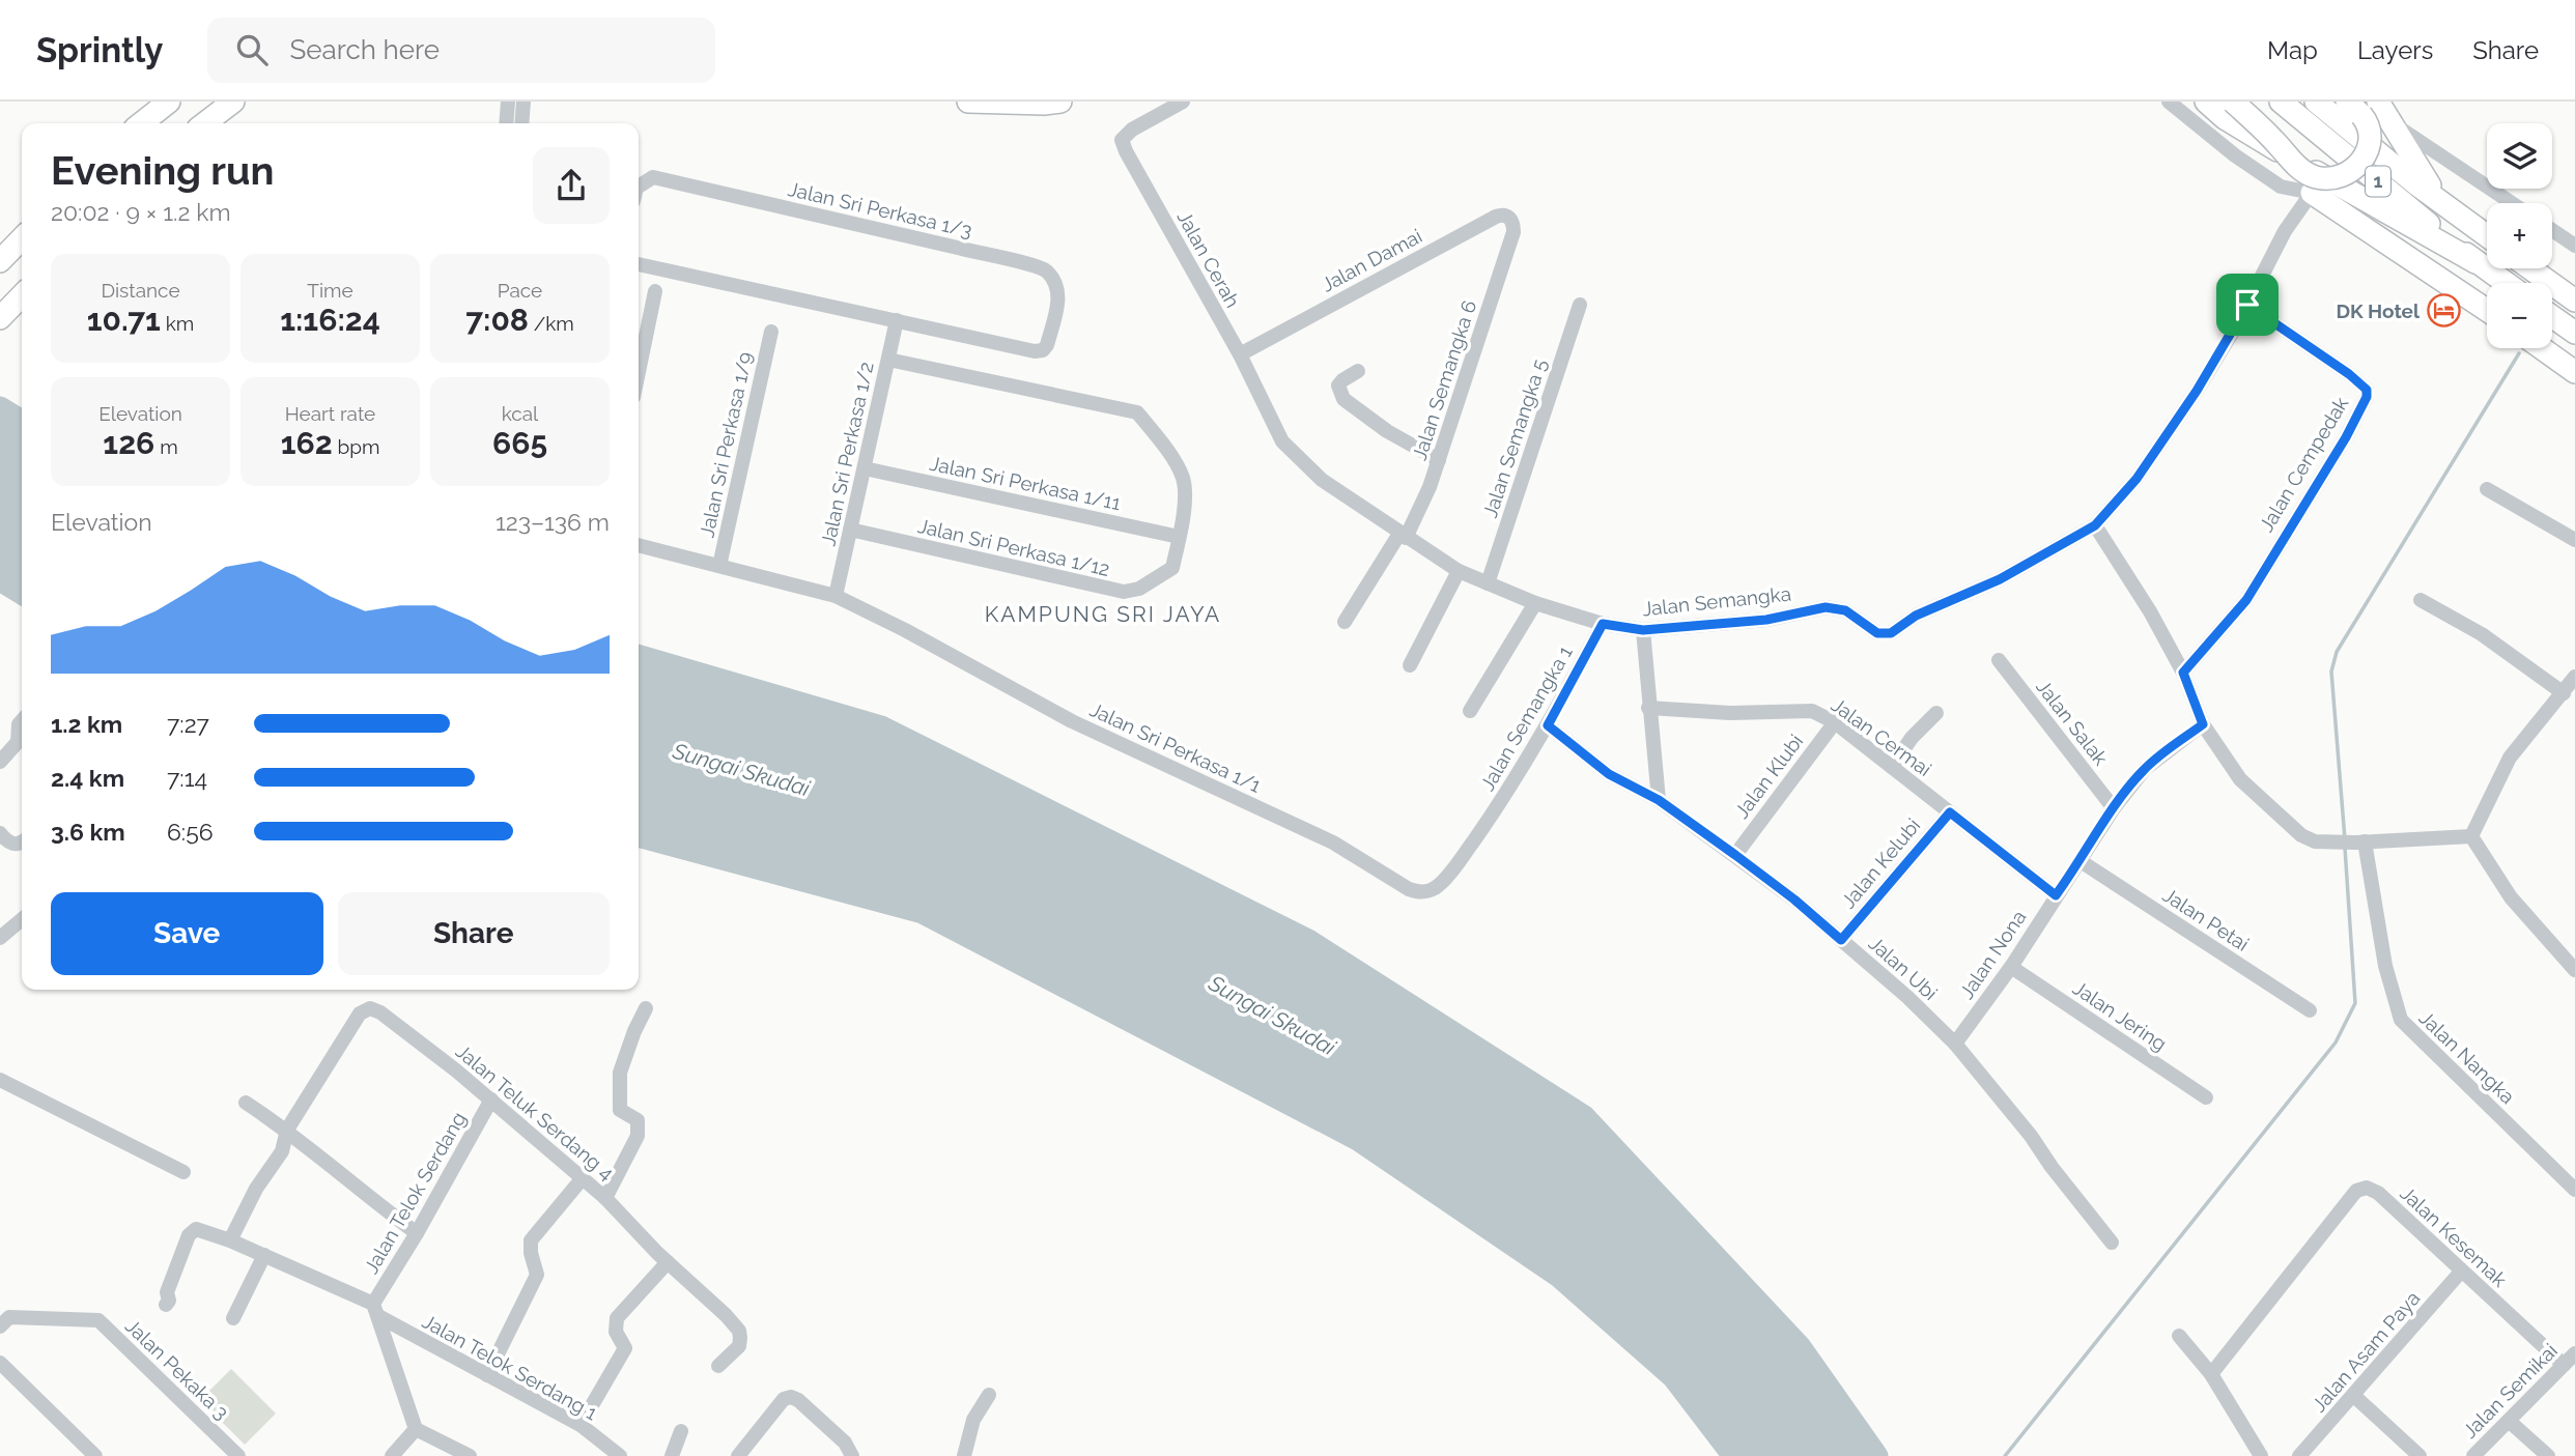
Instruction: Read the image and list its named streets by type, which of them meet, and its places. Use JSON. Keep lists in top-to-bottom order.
{
  "streets": {
    "highway": ["1"],
    "street": [
      "Jalan Sri Perkasa 1/3",
      "Jalan Cerah",
      "Jalan Damai",
      "Jalan Semangka 6",
      "Jalan Semangka 5",
      "Jalan Sri Perkasa 1/9",
      "Jalan Sri Perkasa 1/2",
      "Jalan Cempedak",
      "Jalan Sri Perkasa 1/11",
      "Jalan Sri Perkasa 1/12",
      "Jalan Semangka",
      "Jalan Semangka 1",
      "Jalan Salak",
      "Jalan Cermai",
      "Jalan Sri Perkasa 1/1",
      "Jalan Klubi",
      "Jalan Kelubi",
      "Jalan Petai",
      "Jalan Nona",
      "Jalan Ubi",
      "Jalan Jering",
      "Jalan Nangka",
      "Jalan Teluk Serdang 4",
      "Jalan Telok Serdang",
      "Jalan Kesemak",
      "Jalan Asam Paya",
      "Jalan Telok Serdang 1",
      "Jalan Pekaka 3",
      "Jalan Semikai"
    ]
  },
  "crossings": [
    ["Jalan Sri Perkasa 1/3", "Jalan Sri Perkasa 1/2"],
    ["Jalan Cerah", "Jalan Damai"],
    ["Jalan Cerah", "Jalan Semangka"],
    ["Jalan Damai", "Jalan Semangka 6"],
    ["Jalan Semangka 6", "Jalan Semangka"],
    ["Jalan Semangka 5", "Jalan Semangka"],
    ["Jalan Sri Perkasa 1/9", "Jalan Sri Perkasa 1/1"],
    ["Jalan Sri Perkasa 1/2", "Jalan Sri Perkasa 1/11"],
    ["Jalan Sri Perkasa 1/2", "Jalan Sri Perkasa 1/12"],
    ["Jalan Sri Perkasa 1/2", "Jalan Sri Perkasa 1/1"],
    ["Jalan Cempedak", "Jalan Semangka"],
    ["Jalan Sri Perkasa 1/11", "Jalan Sri Perkasa 1/12"],
    ["Jalan Semangka", "Jalan Semangka 1"],
    ["Jalan Semangka 1", "Jalan Sri Perkasa 1/1"],
    ["Jalan Semangka 1", "Jalan Ubi"],
    ["Jalan Salak", "Jalan Nona"],
    ["Jalan Cermai", "Jalan Klubi"],
    ["Jalan Cermai", "Jalan Kelubi"],
    ["Jalan Cermai", "Jalan Nona"],
    ["Jalan Klubi", "Jalan Ubi"],
    ["Jalan Kelubi", "Jalan Ubi"],
    ["Jalan Petai", "Jalan Nona"],
    ["Jalan Nona", "Jalan Ubi"],
    ["Jalan Nona", "Jalan Jering"],
    ["Jalan Teluk Serdang 4", "Jalan Telok Serdang"],
    ["Jalan Telok Serdang", "Jalan Telok Serdang 1"],
    ["Jalan Kesemak", "Jalan Asam Paya"],
    ["Jalan Kesemak", "Jalan Semikai"]
  ],
  "districts": ["KAMPUNG SRI JAYA"],
  "water": ["Sungai Skudai"],
  "places": {
    "hotel": ["DK Hotel"]
  },
  "page": {
    "header": "Sprintly",
    "search": "Search here",
    "nav": ["Map", "Layers", "Share"],
    "map_buttons": ["+", "−"],
    "heading": ["Evening run", "20:02 · 9 × 1.2 km"],
    "stats": [
      ["Distance", "10.71 km"],
      ["Time", "1:16:24"],
      ["Pace", "7:08 /km"],
      ["Elevation", "126 m"],
      ["Heart rate", "162 bpm"],
      ["kcal", "665"]
    ],
    "chart": ["Elevation", "123–136 m"],
    "list": [
      {
        "name": "1.2 km",
        "note": "7:27"
      },
      {
        "name": "2.4 km",
        "note": "7:14"
      },
      {
        "name": "3.6 km",
        "note": "6:56"
      }
    ],
    "buttons": ["Save", "Share"]
  }
}
